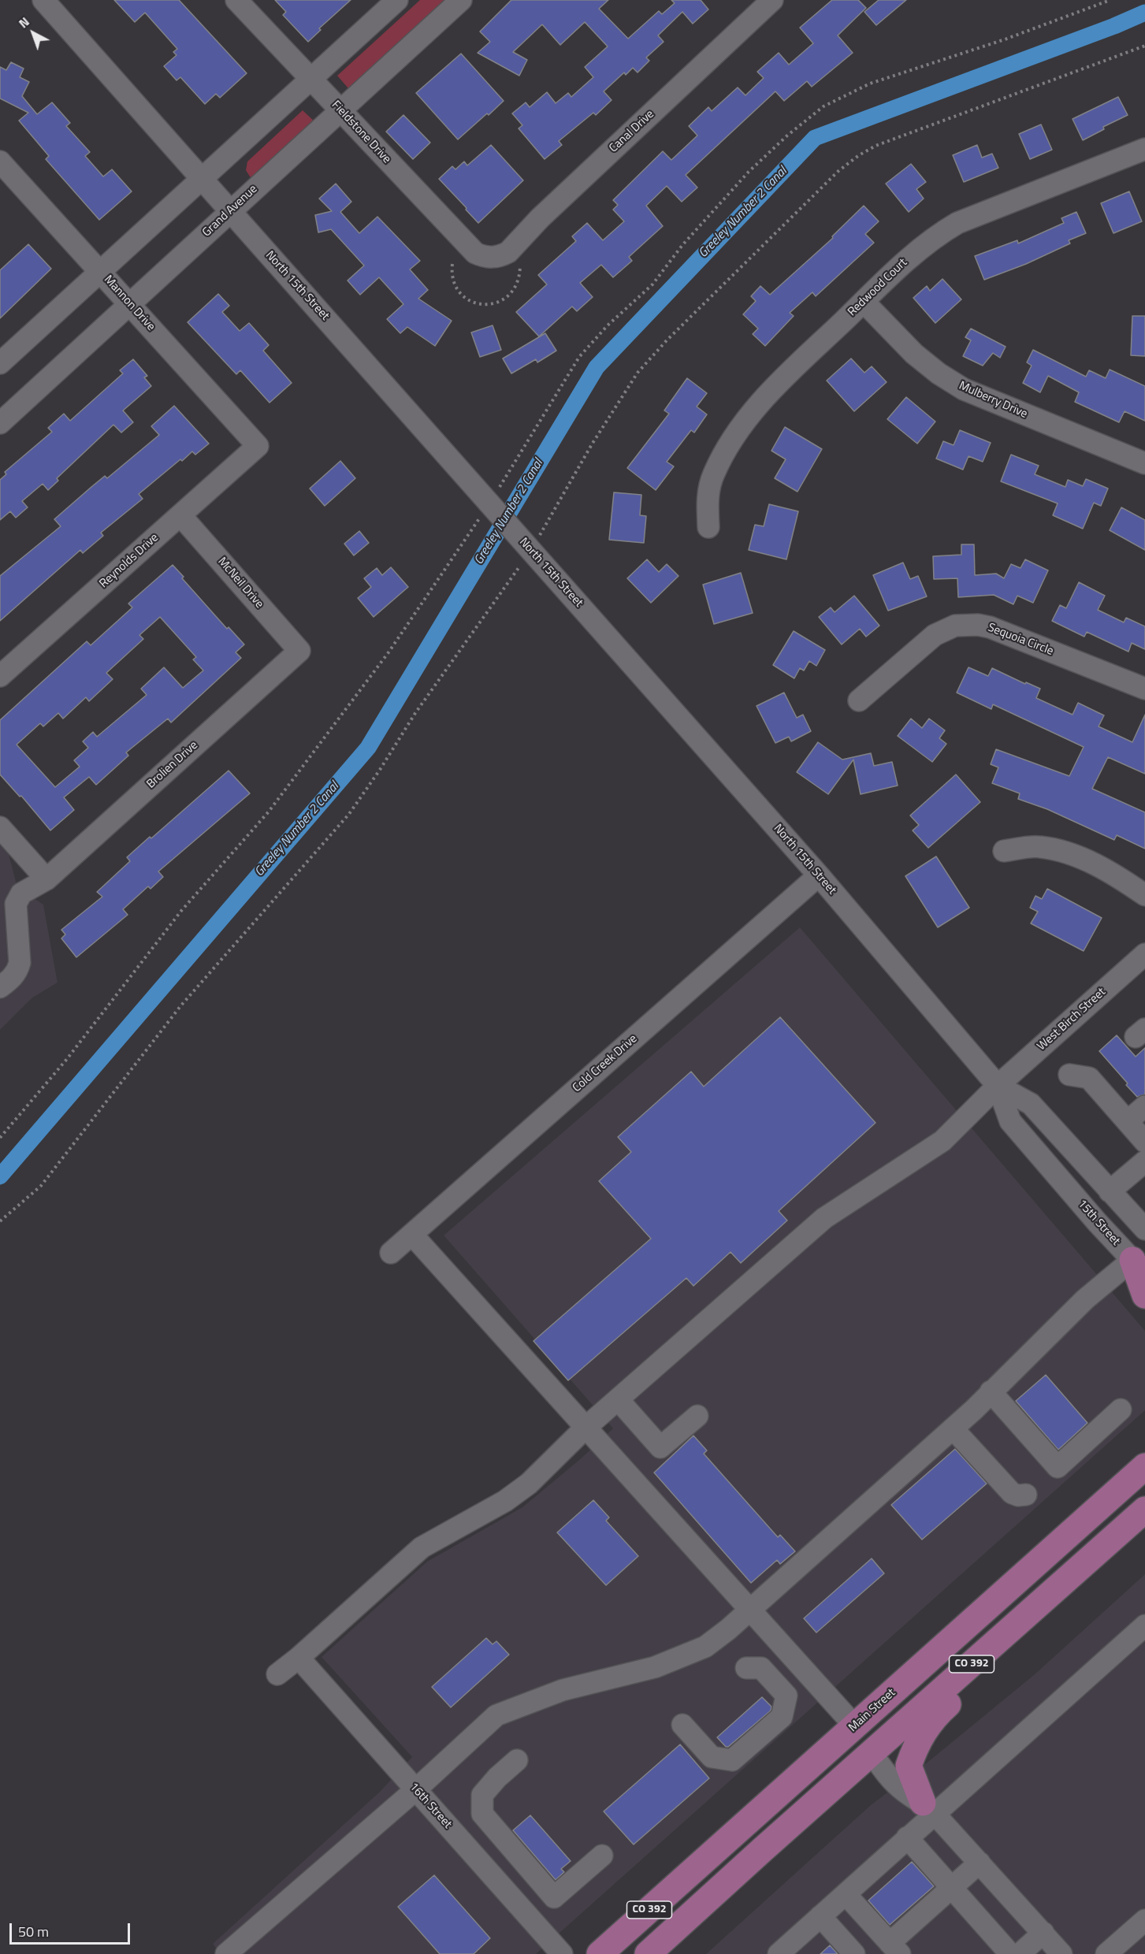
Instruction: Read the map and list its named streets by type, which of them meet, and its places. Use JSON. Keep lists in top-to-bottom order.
{
  "streets": {
    "main road": ["CO 392", "Main Street"],
    "street": [
      "Canal Drive",
      "Fieldstone Drive",
      "Grand Avenue",
      "North 15th Street",
      "Redwood Court",
      "Mannon Drive",
      "Mulberry Drive",
      "Reynolds Drive",
      "McNeil Drive",
      "Sequoia Circle",
      "Brolien Drive",
      "West Birch Street",
      "Cold Creek Drive",
      "15th Street",
      "16th Street"
    ]
  },
  "crossings": [
    ["Canal Drive", "Fieldstone Drive"],
    ["Fieldstone Drive", "Grand Avenue"],
    ["Grand Avenue", "North 15th Street"],
    ["Grand Avenue", "Mannon Drive"],
    ["North 15th Street", "West Birch Street"],
    ["North 15th Street", "Cold Creek Drive"],
    ["North 15th Street", "15th Street"],
    ["Redwood Court", "Mulberry Drive"],
    ["Mannon Drive", "Reynolds Drive"],
    ["Reynolds Drive", "McNeil Drive"],
    ["McNeil Drive", "Brolien Drive"],
    ["West Birch Street", "16th Street"]
  ],
  "water": ["Greeley Number 2 Canal"],
  "scale_bar": "50 m",
  "north": "top left"
}
